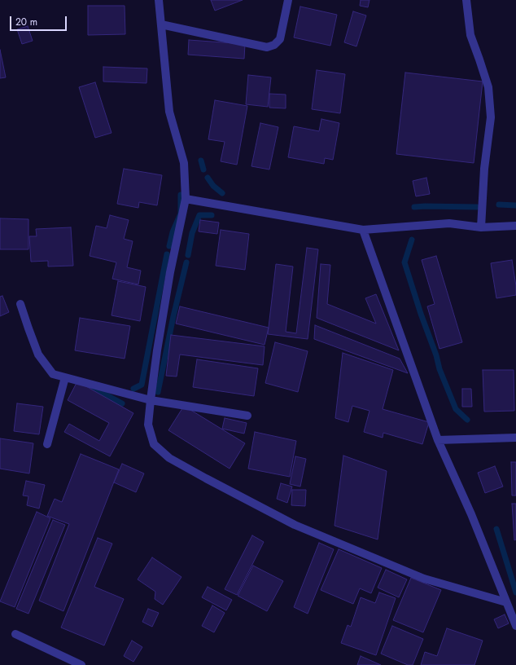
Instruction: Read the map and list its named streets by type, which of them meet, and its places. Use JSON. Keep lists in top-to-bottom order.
{
  "scale_bar": "20 m"
}
